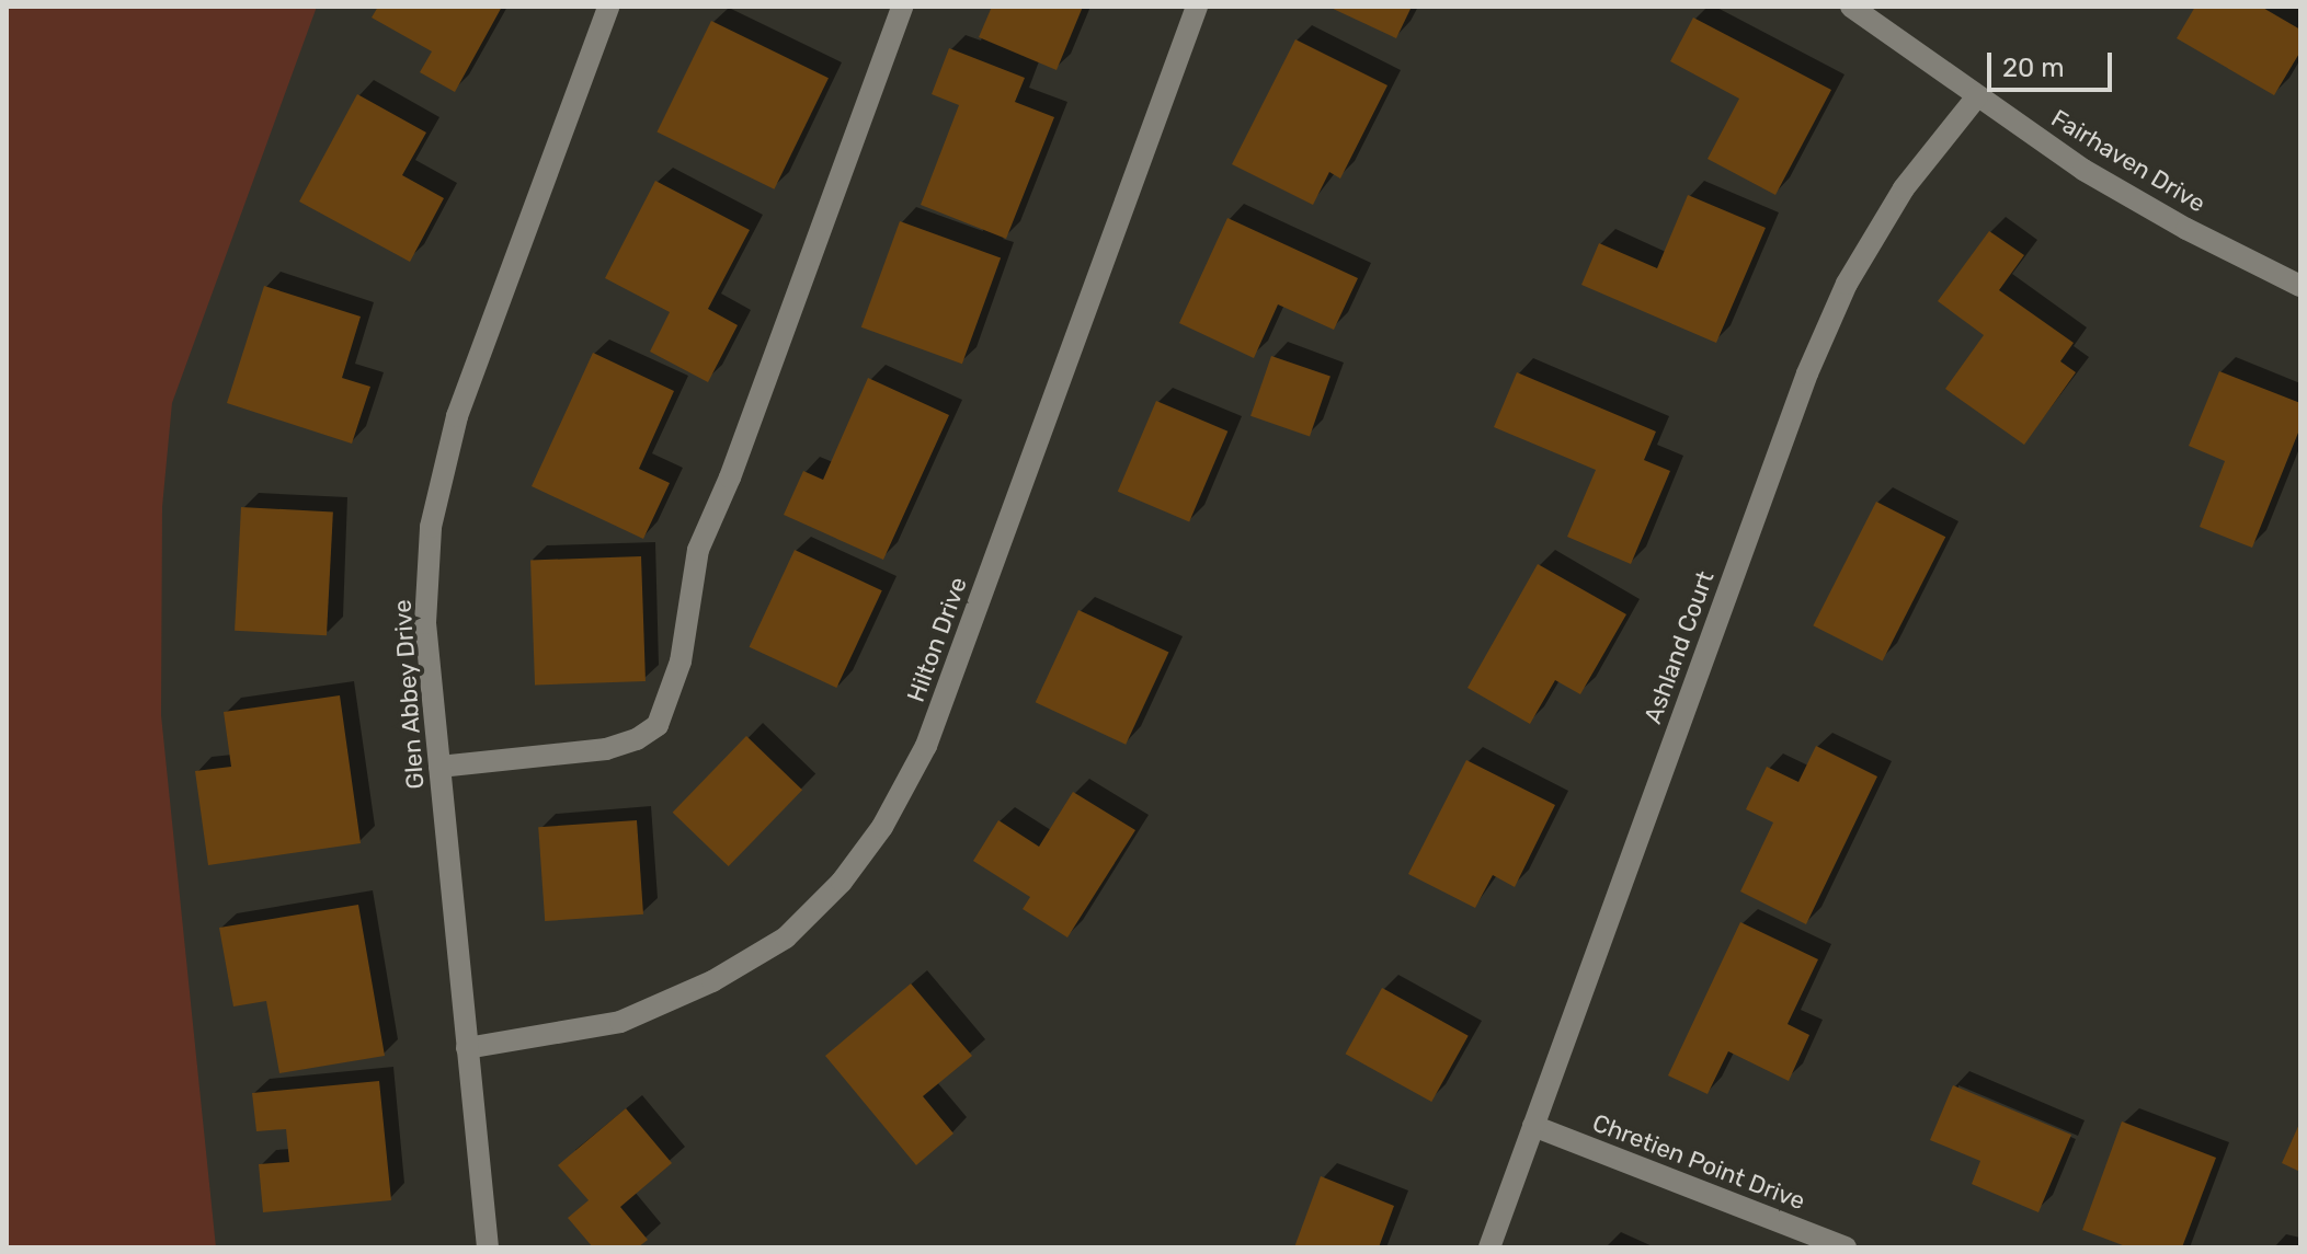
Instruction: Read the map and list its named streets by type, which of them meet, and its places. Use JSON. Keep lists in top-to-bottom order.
{
  "streets": {
    "street": [
      "Fairhaven Drive",
      "Hilton Drive",
      "Ashland Court",
      "Glen Abbey Drive",
      "Chretien Point Drive"
    ]
  },
  "crossings": [
    ["Fairhaven Drive", "Ashland Court"],
    ["Hilton Drive", "Glen Abbey Drive"],
    ["Ashland Court", "Chretien Point Drive"]
  ],
  "scale_bar": "20 m"
}
